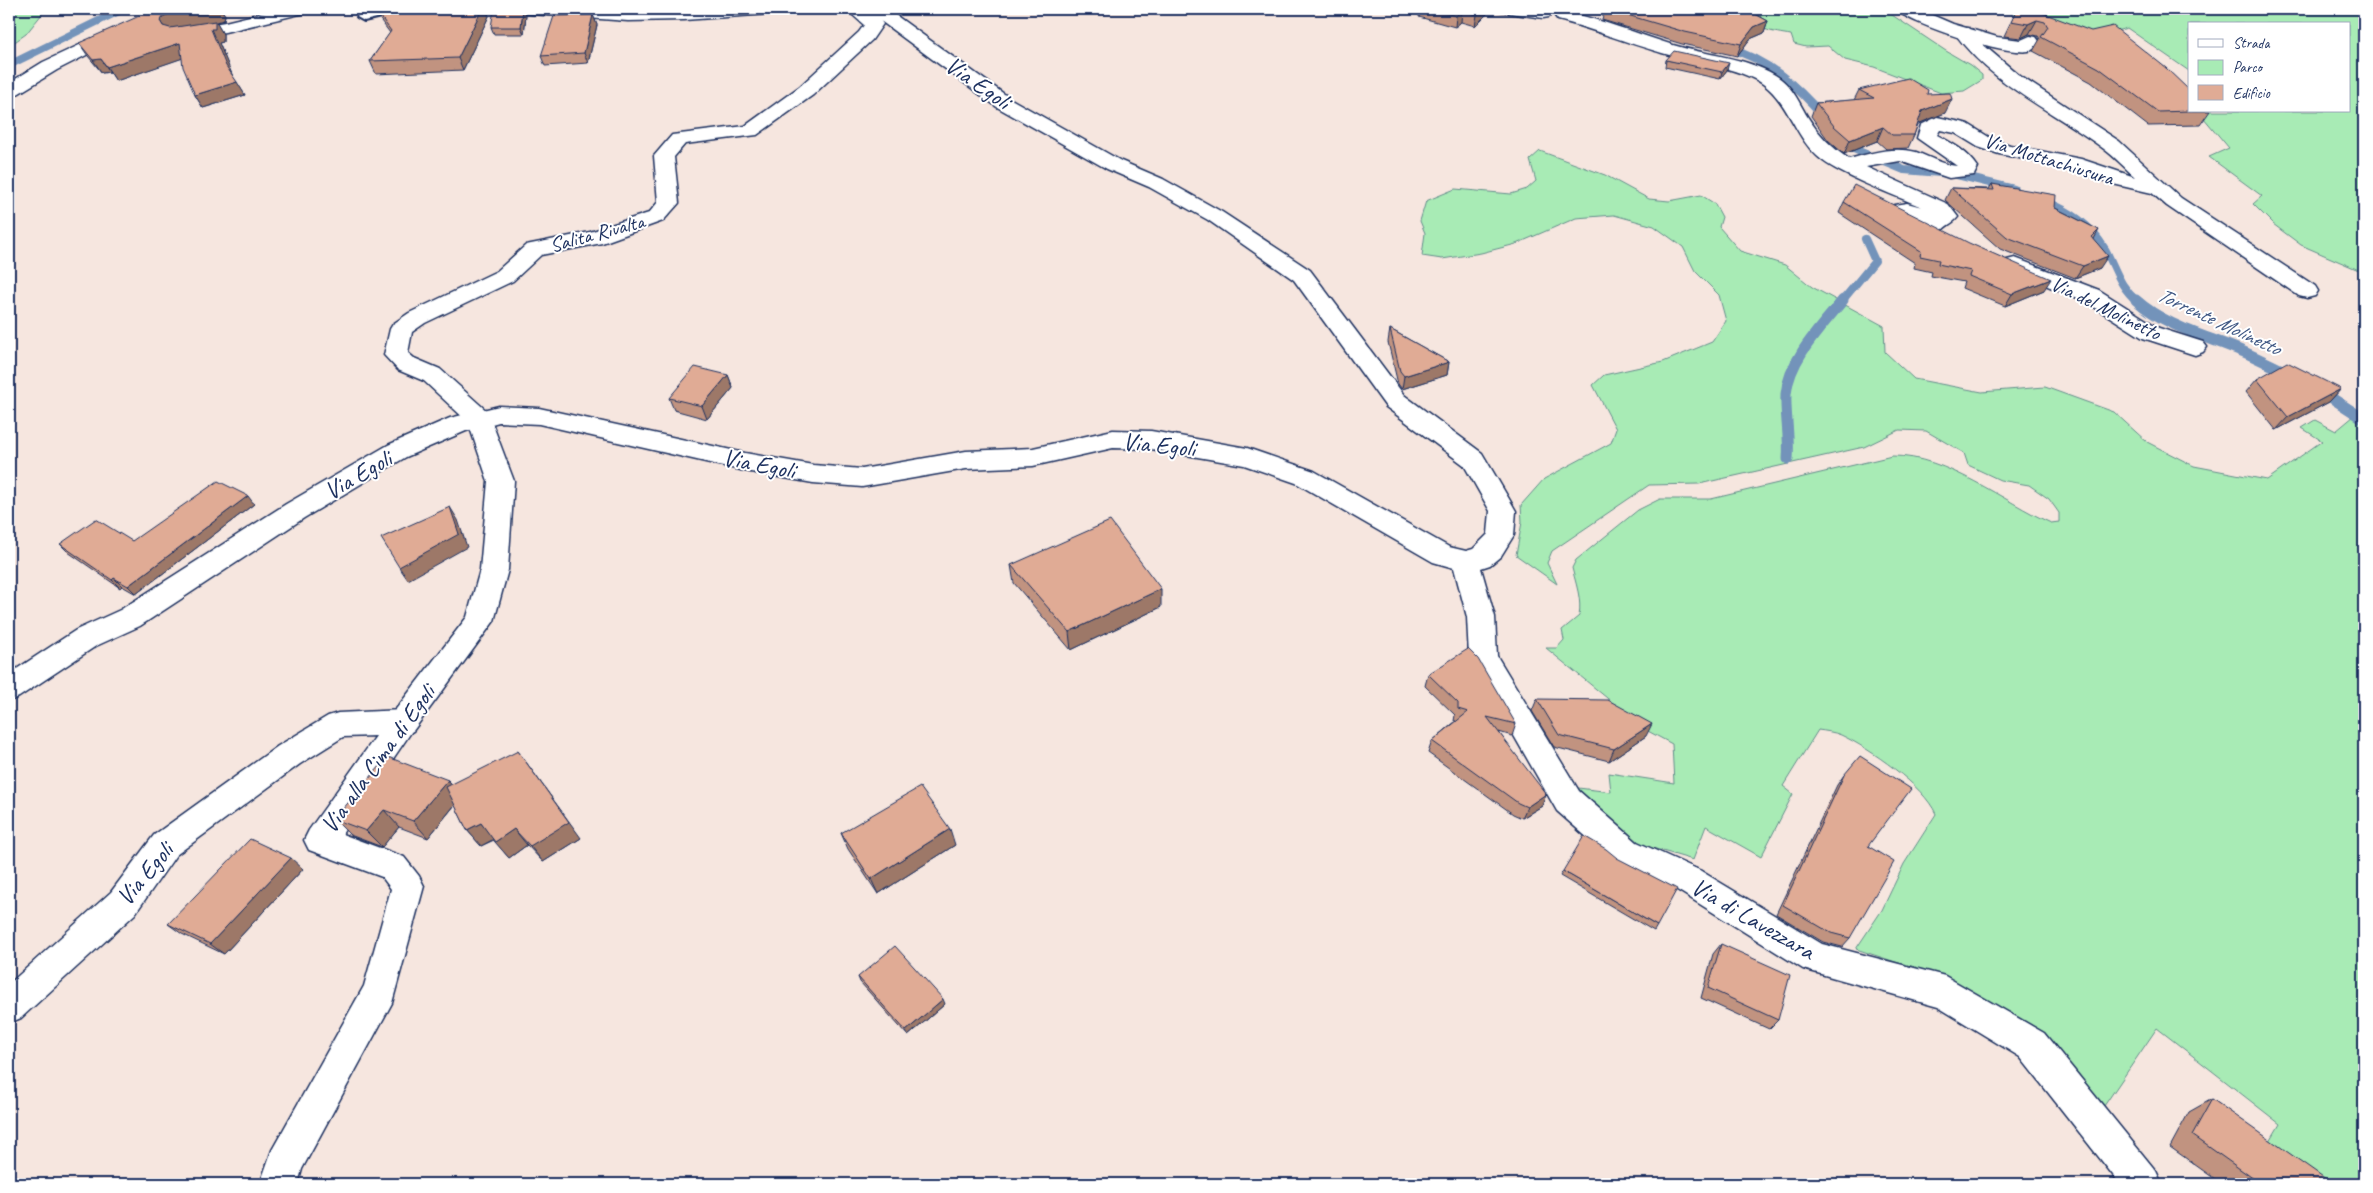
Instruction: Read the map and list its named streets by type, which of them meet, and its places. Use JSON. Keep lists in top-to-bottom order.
{
  "streets": {
    "street": [
      "Via Egoli",
      "Via Mottachiusura",
      "Salita Rivalta",
      "Via del Molinetto",
      "Via alla Cima di Egoli",
      "Via di Lavezzara"
    ]
  },
  "crossings": [
    ["Via Egoli", "Salita Rivalta"],
    ["Via Egoli", "Via alla Cima di Egoli"],
    ["Via Egoli", "Via di Lavezzara"],
    ["Salita Rivalta", "Via alla Cima di Egoli"]
  ],
  "water": ["Torrente Molinetto"],
  "legend": ["Strada", "Parco", "Edificio"]
}
